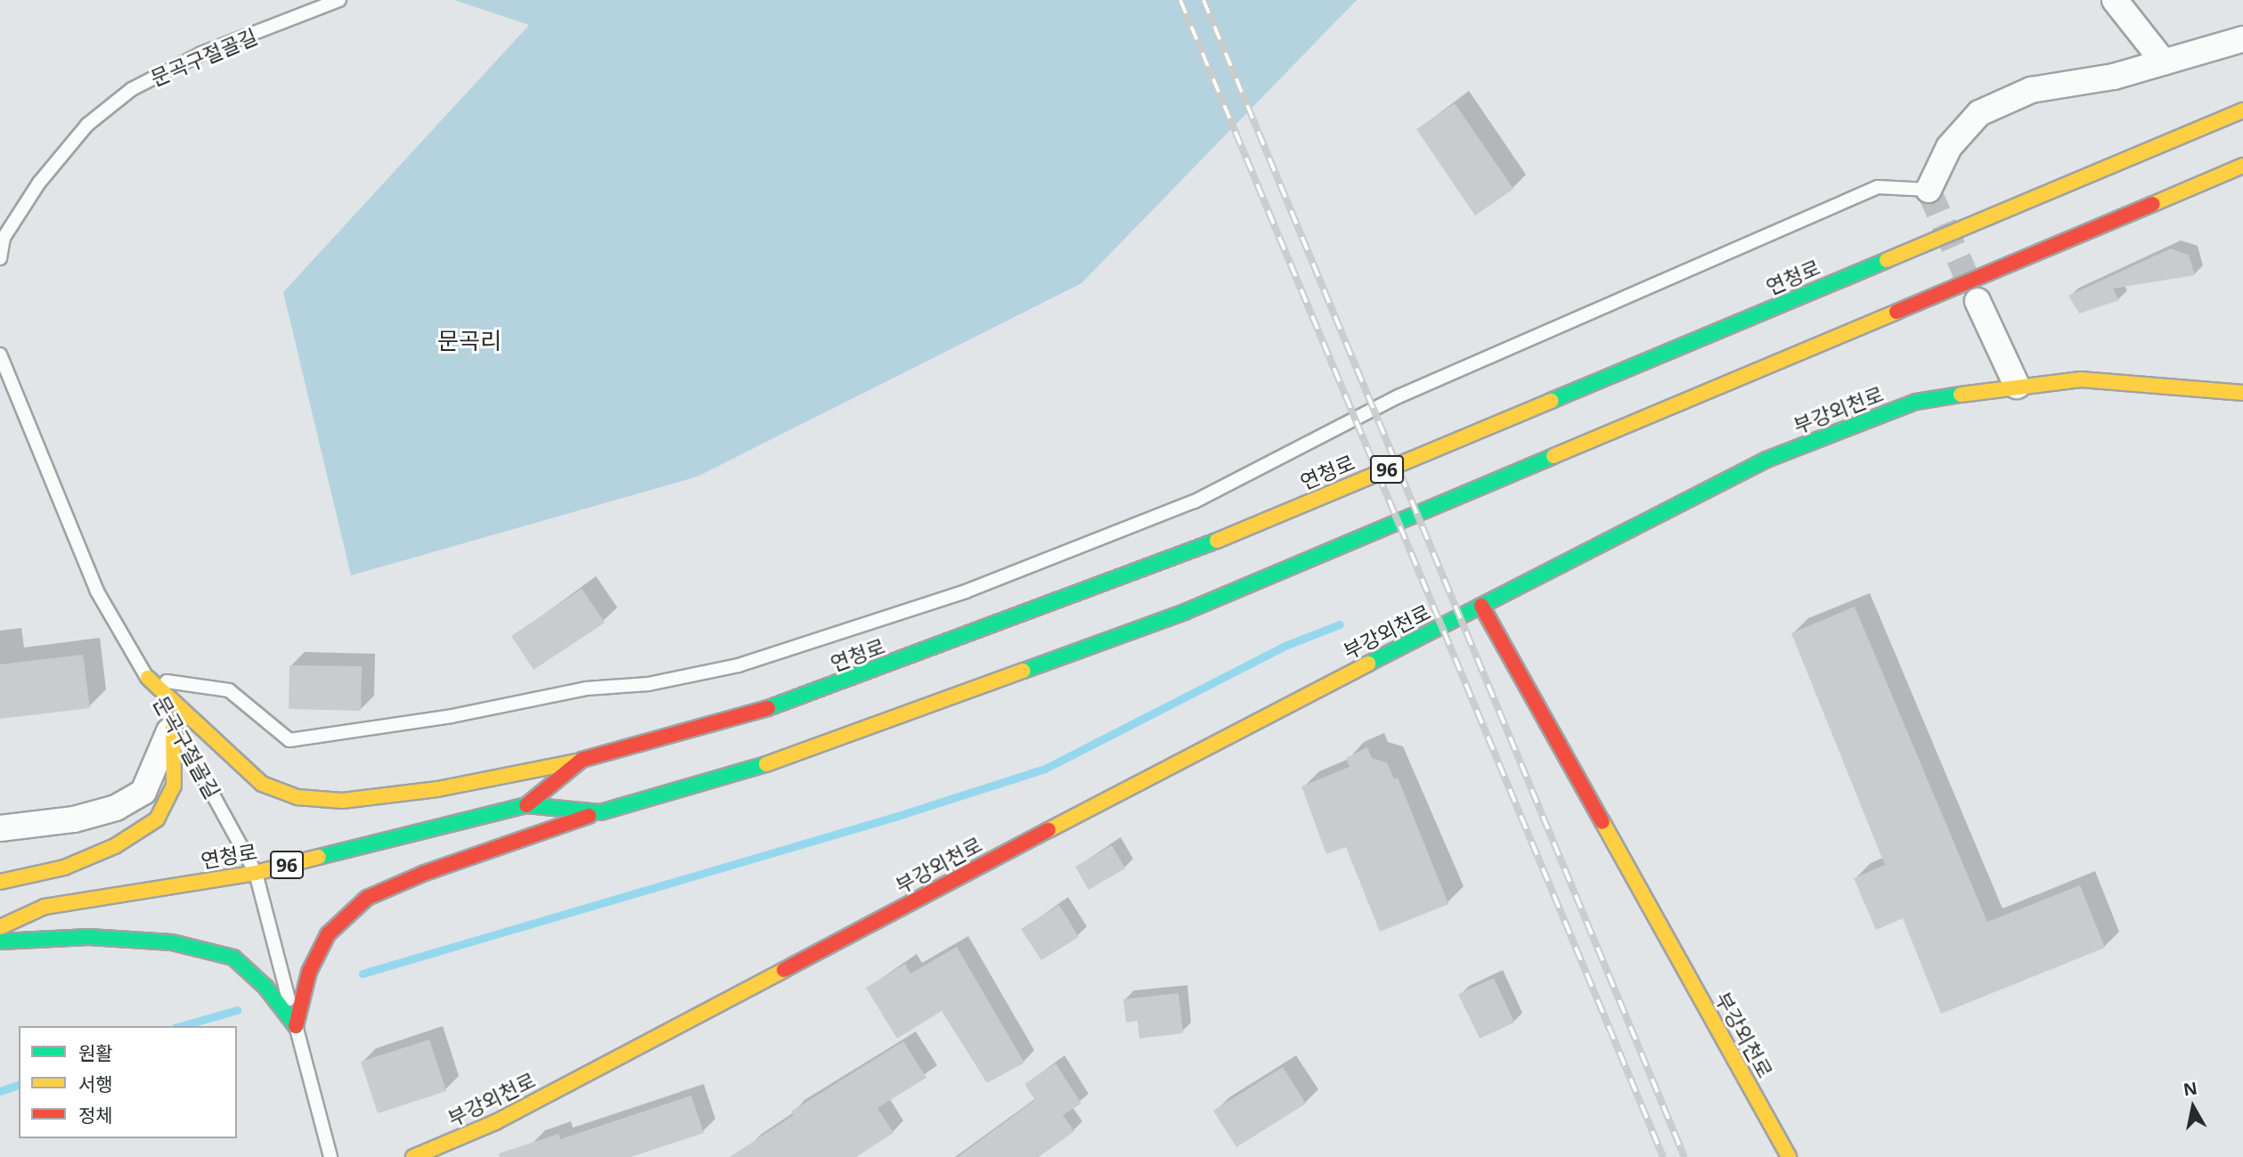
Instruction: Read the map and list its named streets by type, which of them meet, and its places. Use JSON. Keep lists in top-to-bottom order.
{
  "streets": {
    "main road": ["연청로", "부강외천로", "96"],
    "lane": ["문곡구절골길"]
  },
  "crossings": [
    ["문곡구절골길", "연청로"]
  ],
  "districts": ["문곡리"],
  "legend": ["원활", "서행", "정체"],
  "north": "top"
}
